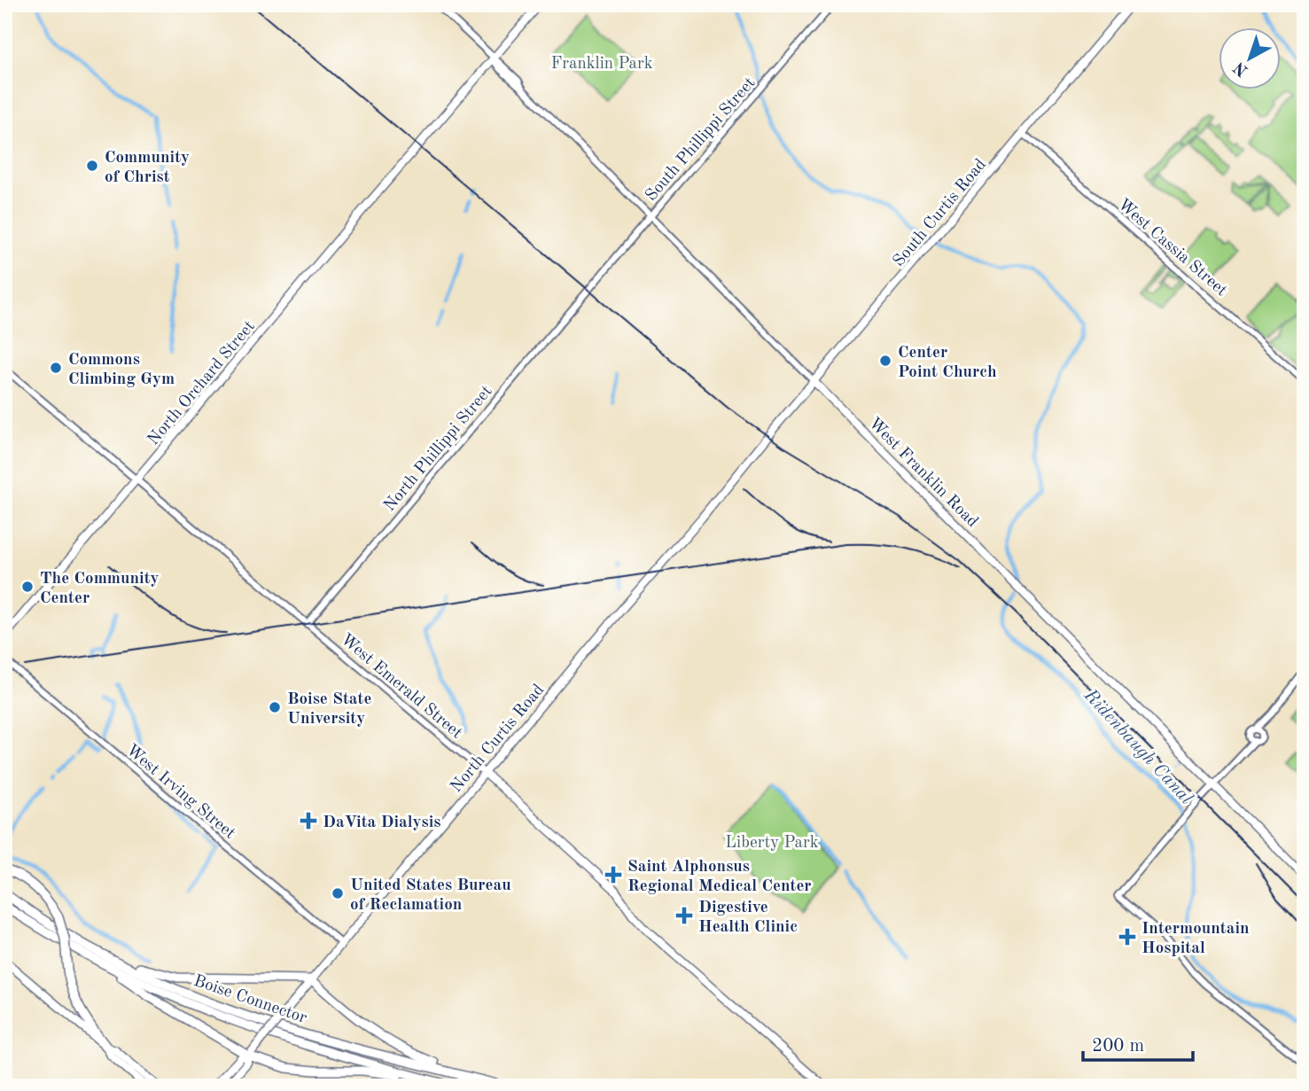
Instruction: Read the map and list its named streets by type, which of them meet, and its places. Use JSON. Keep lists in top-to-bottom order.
{
  "streets": {
    "highway": ["Boise Connector"],
    "main road": [
      "South Curtis Road",
      "North Orchard Street",
      "West Franklin Road",
      "West Emerald Street",
      "North Curtis Road"
    ],
    "street": [
      "South Phillippi Street",
      "West Cassia Street",
      "North Phillippi Street",
      "West Irving Street"
    ]
  },
  "crossings": [
    ["South Phillippi Street", "North Phillippi Street"],
    ["South Phillippi Street", "West Franklin Road"],
    ["South Curtis Road", "West Cassia Street"],
    ["South Curtis Road", "West Franklin Road"],
    ["South Curtis Road", "North Curtis Road"],
    ["North Orchard Street", "West Franklin Road"],
    ["North Orchard Street", "West Emerald Street"],
    ["North Phillippi Street", "West Emerald Street"],
    ["West Emerald Street", "North Curtis Road"],
    ["North Curtis Road", "West Irving Street"]
  ],
  "water": ["Ridenbaugh Canal"],
  "parks": ["Franklin Park", "Liberty Park"],
  "places": {
    "other": [
      "Community of Christ",
      "Center Point Church",
      "Commons Climbing Gym",
      "The Community Center",
      "Boise State University",
      "United States Bureau of Reclamation"
    ],
    "health": [
      "DaVita Dialysis",
      "Saint Alphonsus Regional Medical Center",
      "Digestive Health Clinic",
      "Intermountain Hospital"
    ]
  },
  "scale_bar": "200 m",
  "north": "bottom left"
}
